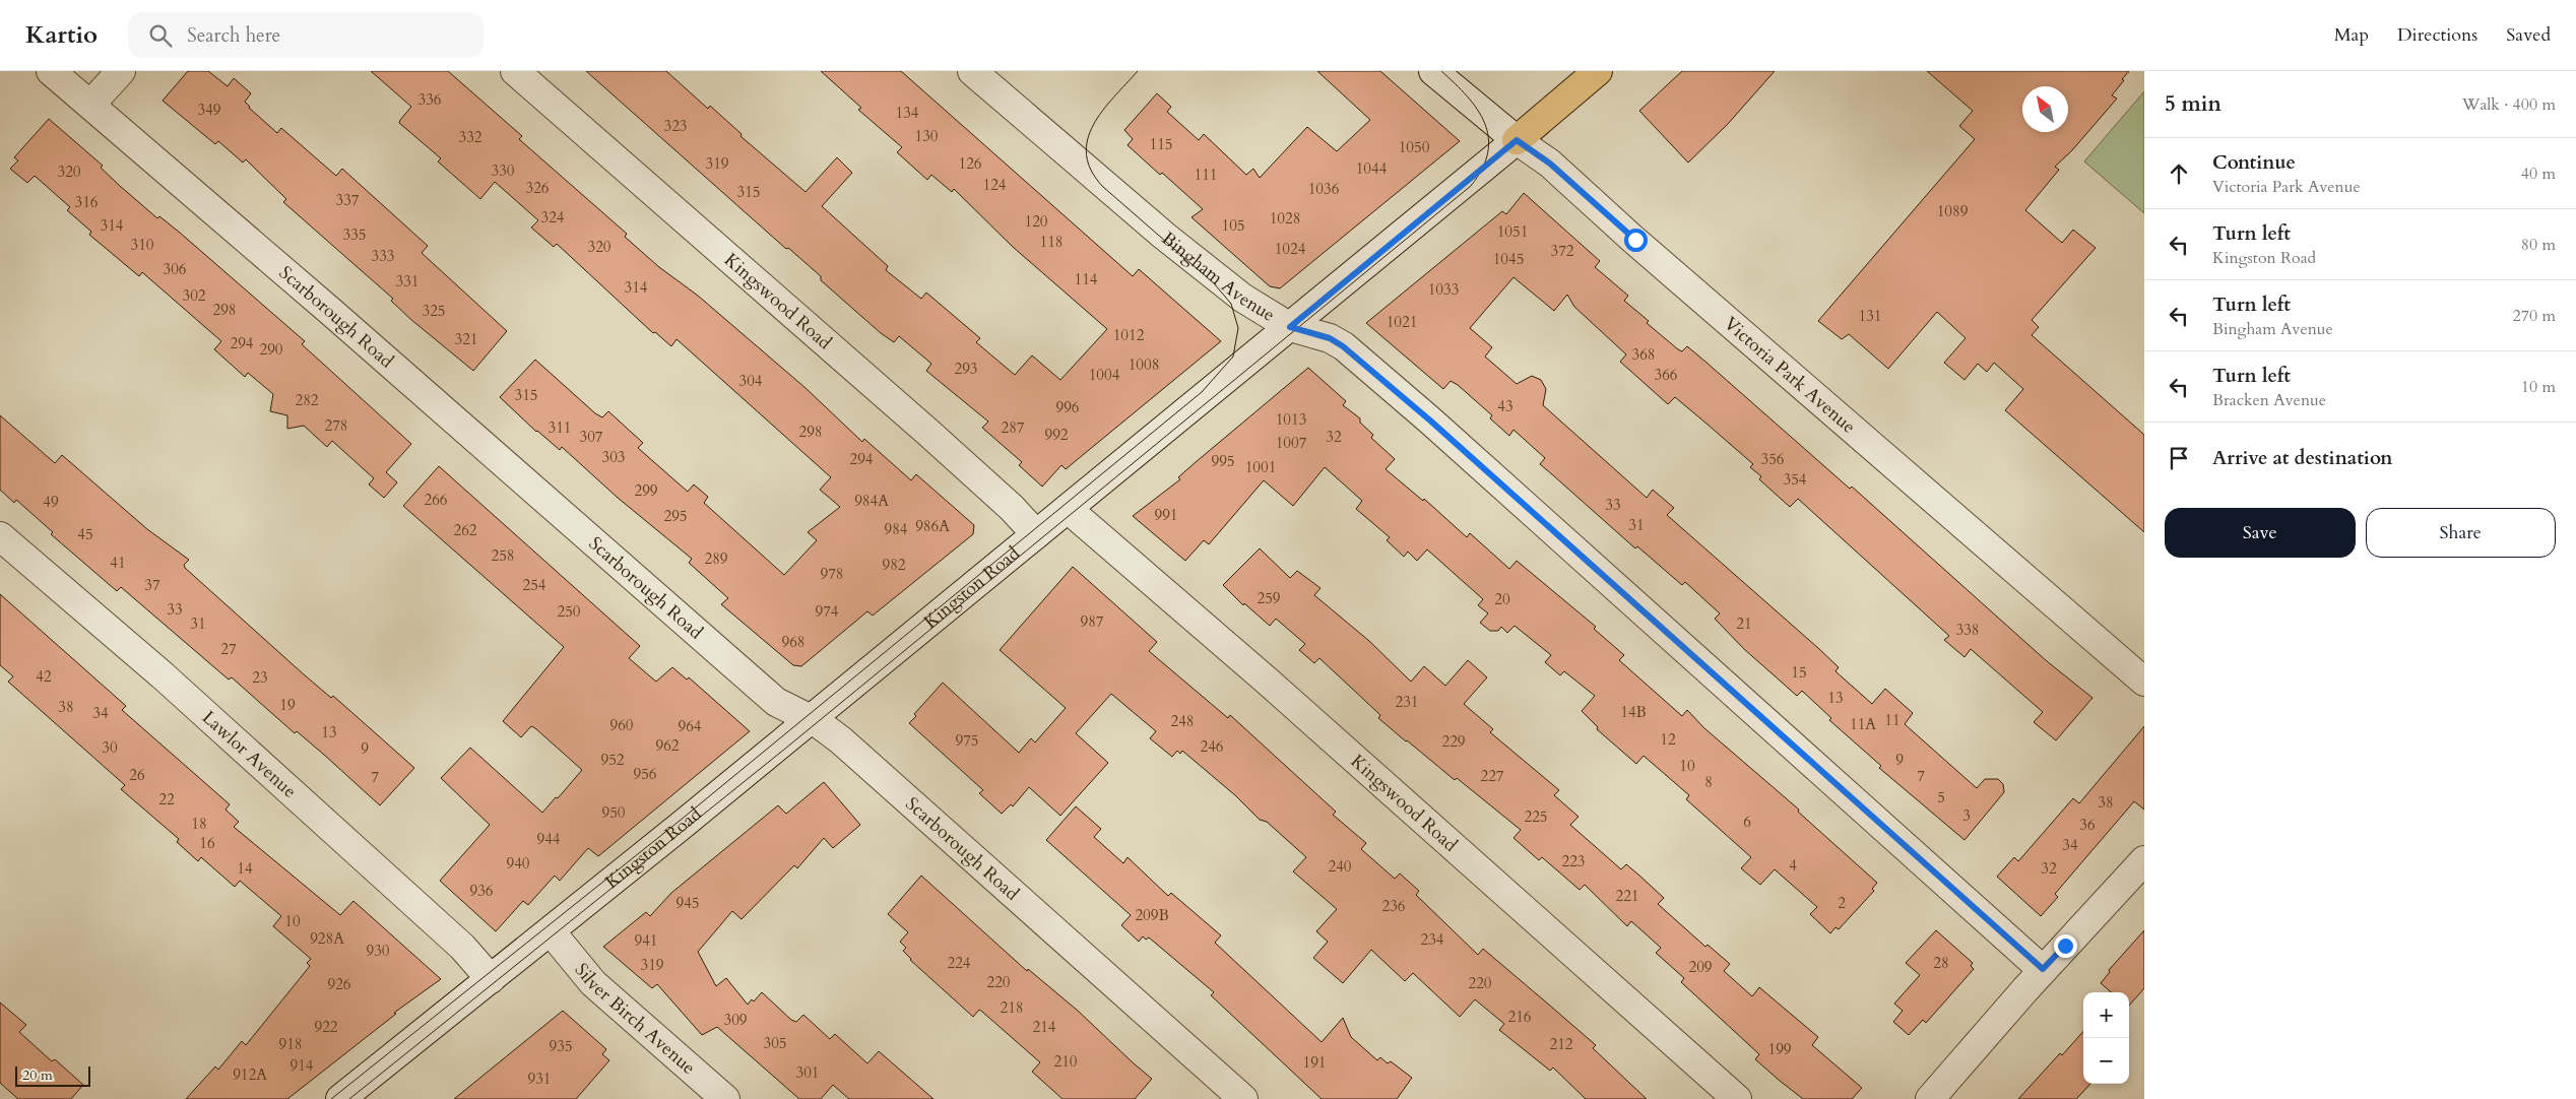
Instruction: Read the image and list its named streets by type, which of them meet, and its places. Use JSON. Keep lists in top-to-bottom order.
{
  "streets": {
    "main road": ["Kingston Road"],
    "street": [
      "Bingham Avenue",
      "Kingswood Road",
      "Scarborough Road",
      "Victoria Park Avenue",
      "Lawlor Avenue",
      "Silver Birch Avenue"
    ]
  },
  "crossings": [
    ["Bingham Avenue", "Kingston Road"],
    ["Kingswood Road", "Kingston Road"],
    ["Scarborough Road", "Kingston Road"],
    ["Victoria Park Avenue", "Kingston Road"],
    ["Kingston Road", "Lawlor Avenue"],
    ["Kingston Road", "Silver Birch Avenue"]
  ],
  "house_numbers": [
    "336",
    "349",
    "134",
    "323",
    "130",
    "332",
    "115",
    "1050",
    "319",
    "126",
    "1044",
    "330",
    "320",
    "111",
    "124",
    "326",
    "1036",
    "315",
    "337",
    "316",
    "1089",
    "324",
    "1028",
    "120",
    "314",
    "105",
    "1051",
    "335",
    "118",
    "310",
    "320",
    "1024",
    "372",
    "333",
    "1045",
    "306",
    "114",
    "331",
    "314",
    "1033",
    "302",
    "298",
    "325",
    "131",
    "1021",
    "1012",
    "321",
    "294",
    "290",
    "368",
    "1008",
    "293",
    "1004",
    "366",
    "304",
    "315",
    "282",
    "43",
    "996",
    "1013",
    "278",
    "311",
    "287",
    "298",
    "992",
    "307",
    "32",
    "1007",
    "303",
    "294",
    "356",
    "995",
    "1001",
    "354",
    "299",
    "266",
    "984A",
    "49",
    "33",
    "991",
    "295",
    "31",
    "986A",
    "984",
    "262",
    "45",
    "258",
    "289",
    "41",
    "982",
    "978",
    "37",
    "254",
    "259",
    "20",
    "33",
    "250",
    "974",
    "987",
    "31",
    "21",
    "338",
    "968",
    "27",
    "15",
    "42",
    "23",
    "13",
    "231",
    "19",
    "38",
    "14B",
    "34",
    "11",
    "248",
    "11A",
    "960",
    "964",
    "13",
    "12",
    "975",
    "229",
    "962",
    "246",
    "30",
    "9",
    "952",
    "9",
    "10",
    "956",
    "26",
    "227",
    "7",
    "7",
    "8",
    "5",
    "22",
    "38",
    "950",
    "3",
    "225",
    "6",
    "18",
    "36",
    "944",
    "16",
    "34",
    "223",
    "940",
    "4",
    "240",
    "14",
    "32",
    "936",
    "221",
    "945",
    "2",
    "236",
    "209B",
    "10",
    "928A",
    "234",
    "941",
    "930",
    "224",
    "28",
    "319",
    "209",
    "220",
    "220",
    "926",
    "218",
    "216",
    "309",
    "922",
    "214",
    "305",
    "918",
    "212",
    "935",
    "199",
    "210",
    "191",
    "914",
    "301",
    "912A",
    "931"
  ],
  "scale_bar": "20 m",
  "north": "top left",
  "page": {
    "header": "Kartio",
    "search": "Search here",
    "nav": ["Map", "Directions", "Saved"],
    "heading": ["5 min", "Walk · 400 m"],
    "list": [
      ["Continue", "Victoria Park Avenue", "40 m"],
      ["Turn left", "Kingston Road", "80 m"],
      ["Turn left", "Bingham Avenue", "270 m"],
      ["Turn left", "Bracken Avenue", "10 m"],
      "Arrive at destination"
    ],
    "buttons": ["Save", "Share"],
    "map_buttons": ["+", "−"],
    "scale": "20 m"
  }
}
